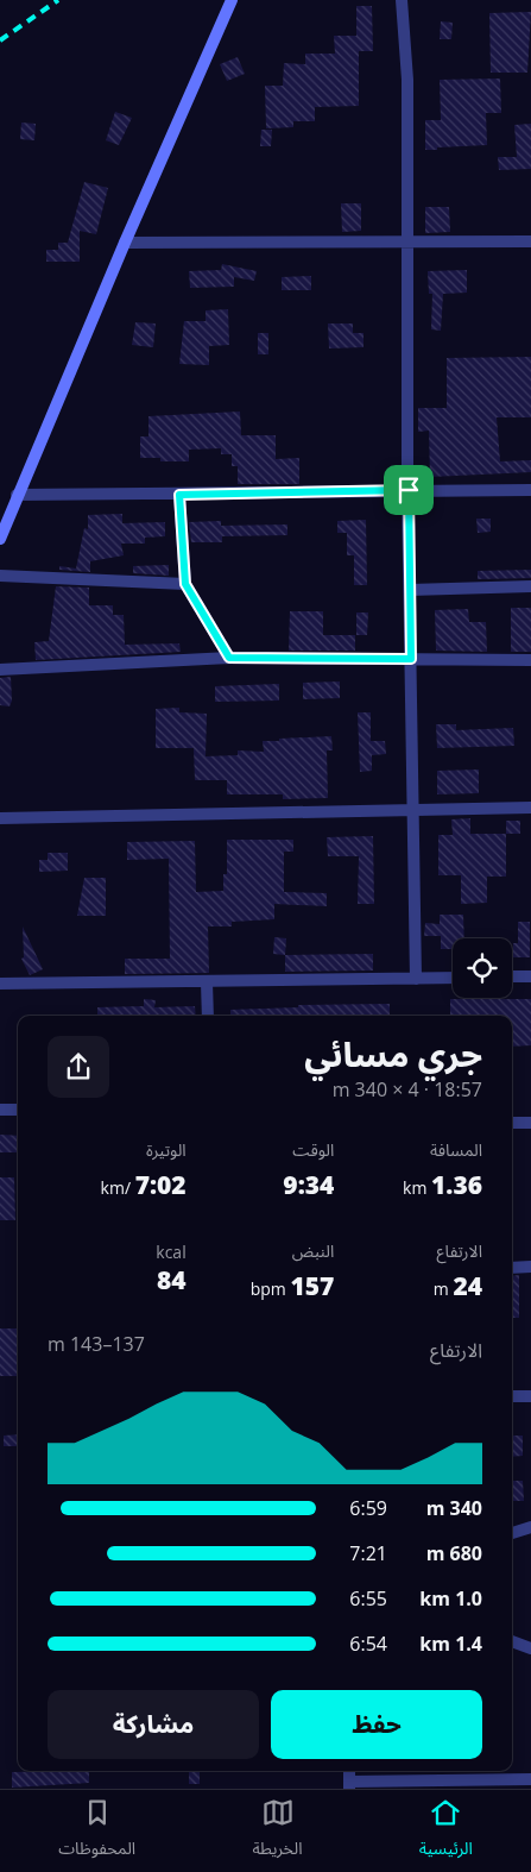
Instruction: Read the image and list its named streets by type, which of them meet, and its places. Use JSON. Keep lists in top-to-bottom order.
{
  "page": {
    "heading": ["جري مسائي", "18:57 · 4 × 340 m"],
    "stats": [
      ["المسافة", "1.36 km"],
      ["الوقت", "9:34"],
      ["الوتيرة", "7:02 /km"],
      ["الارتفاع", "24 m"],
      ["النبض", "157 bpm"],
      ["kcal", "84"]
    ],
    "chart": ["الارتفاع", "137–143 m"],
    "list": [
      {
        "name": "340 m",
        "note": "6:59"
      },
      {
        "name": "680 m",
        "note": "7:21"
      },
      {
        "name": "1.0 km",
        "note": "6:55"
      },
      {
        "name": "1.4 km",
        "note": "6:54"
      }
    ],
    "buttons": ["حفظ", "مشاركة"],
    "tabs": ["الرئيسية", "الخريطة", "المحفوظات"]
  }
}
